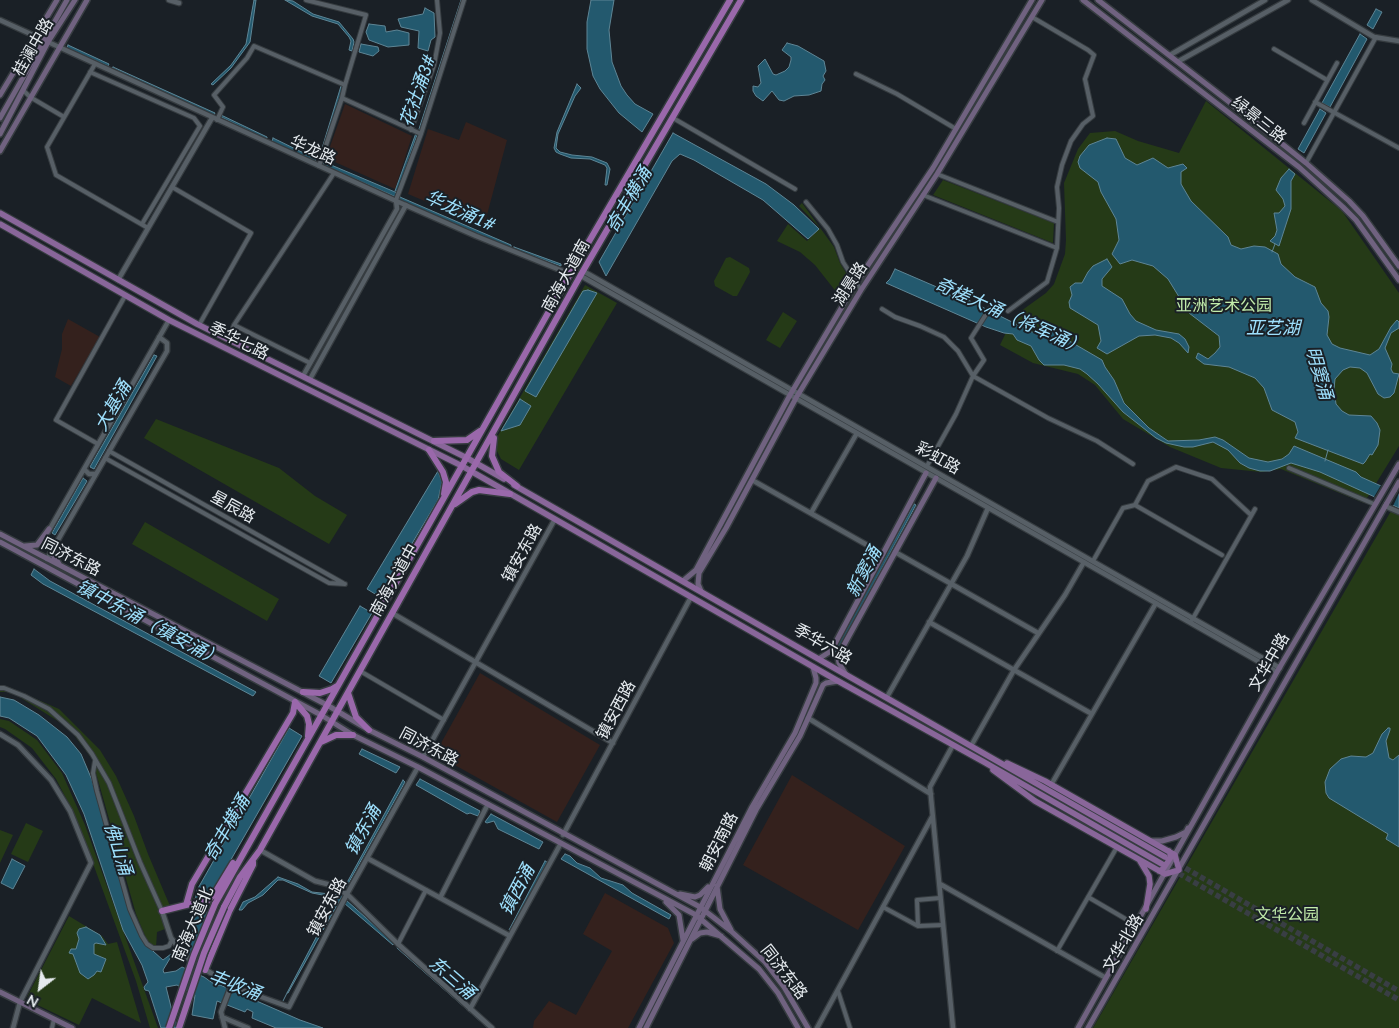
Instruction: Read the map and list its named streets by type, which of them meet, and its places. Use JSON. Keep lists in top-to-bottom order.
{
  "streets": {
    "highway": ["南海大道南", "南海大道中", "南海大道北"],
    "main road": [
      "桂澜中路",
      "绿景三路",
      "湖景路",
      "季华七路",
      "同济东路",
      "季华六路",
      "文华中路",
      "朝安南路",
      "文华北路"
    ],
    "street": [
      "华龙路",
      "彩虹路",
      "星辰路",
      "镇安东路",
      "镇安西路"
    ]
  },
  "crossings": [
    ["桂澜中路", "华龙路"],
    ["华龙路", "南海大道南"],
    ["南海大道南", "季华七路"],
    ["南海大道南", "彩虹路"],
    ["南海大道南", "南海大道中"],
    ["南海大道南", "季华六路"],
    ["湖景路", "彩虹路"],
    ["湖景路", "季华六路"],
    ["季华七路", "南海大道中"],
    ["季华七路", "季华六路"],
    ["彩虹路", "文华中路"],
    ["镇安东路", "同济东路"],
    ["镇安东路", "季华六路"],
    ["同济东路", "南海大道中"],
    ["同济东路", "镇安西路"],
    ["同济东路", "朝安南路"],
    ["同济东路", "南海大道北"],
    ["南海大道中", "季华六路"],
    ["南海大道中", "南海大道北"],
    ["季华六路", "镇安西路"],
    ["季华六路", "朝安南路"],
    ["文华中路", "文华北路"]
  ],
  "water": [
    "花社涌3#",
    "奇丰横涌",
    "华龙涌1#",
    "奇槎大涌（将军涌）",
    "亚艺湖",
    "明窦涌",
    "大基涌",
    "新窦涌",
    "镇中东涌（镇安涌）",
    "镇东涌",
    "佛山涌",
    "镇西涌",
    "东三涌",
    "丰收涌"
  ],
  "parks": ["亚洲艺术公园", "文华公园"],
  "north": "bottom left"
}
